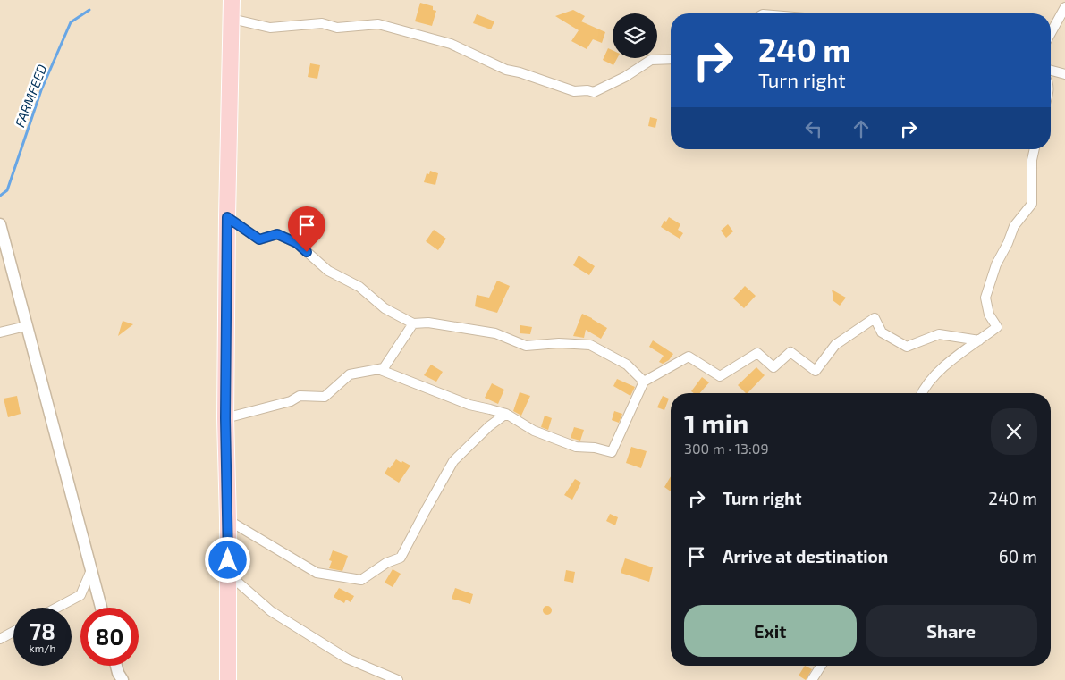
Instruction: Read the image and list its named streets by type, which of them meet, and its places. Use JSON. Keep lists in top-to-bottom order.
{
  "water": ["FARMFEED"],
  "page": {
    "turn": ["240 m", "Turn right"],
    "heading": ["1 min", "300 m · 13:09"],
    "list": [
      {
        "name": "Turn right",
        "value": "240 m"
      },
      {
        "name": "Arrive at destination",
        "value": "60 m"
      }
    ],
    "buttons": ["Exit", "Share"],
    "speed": "78 km/h",
    "limit": "80"
  }
}
